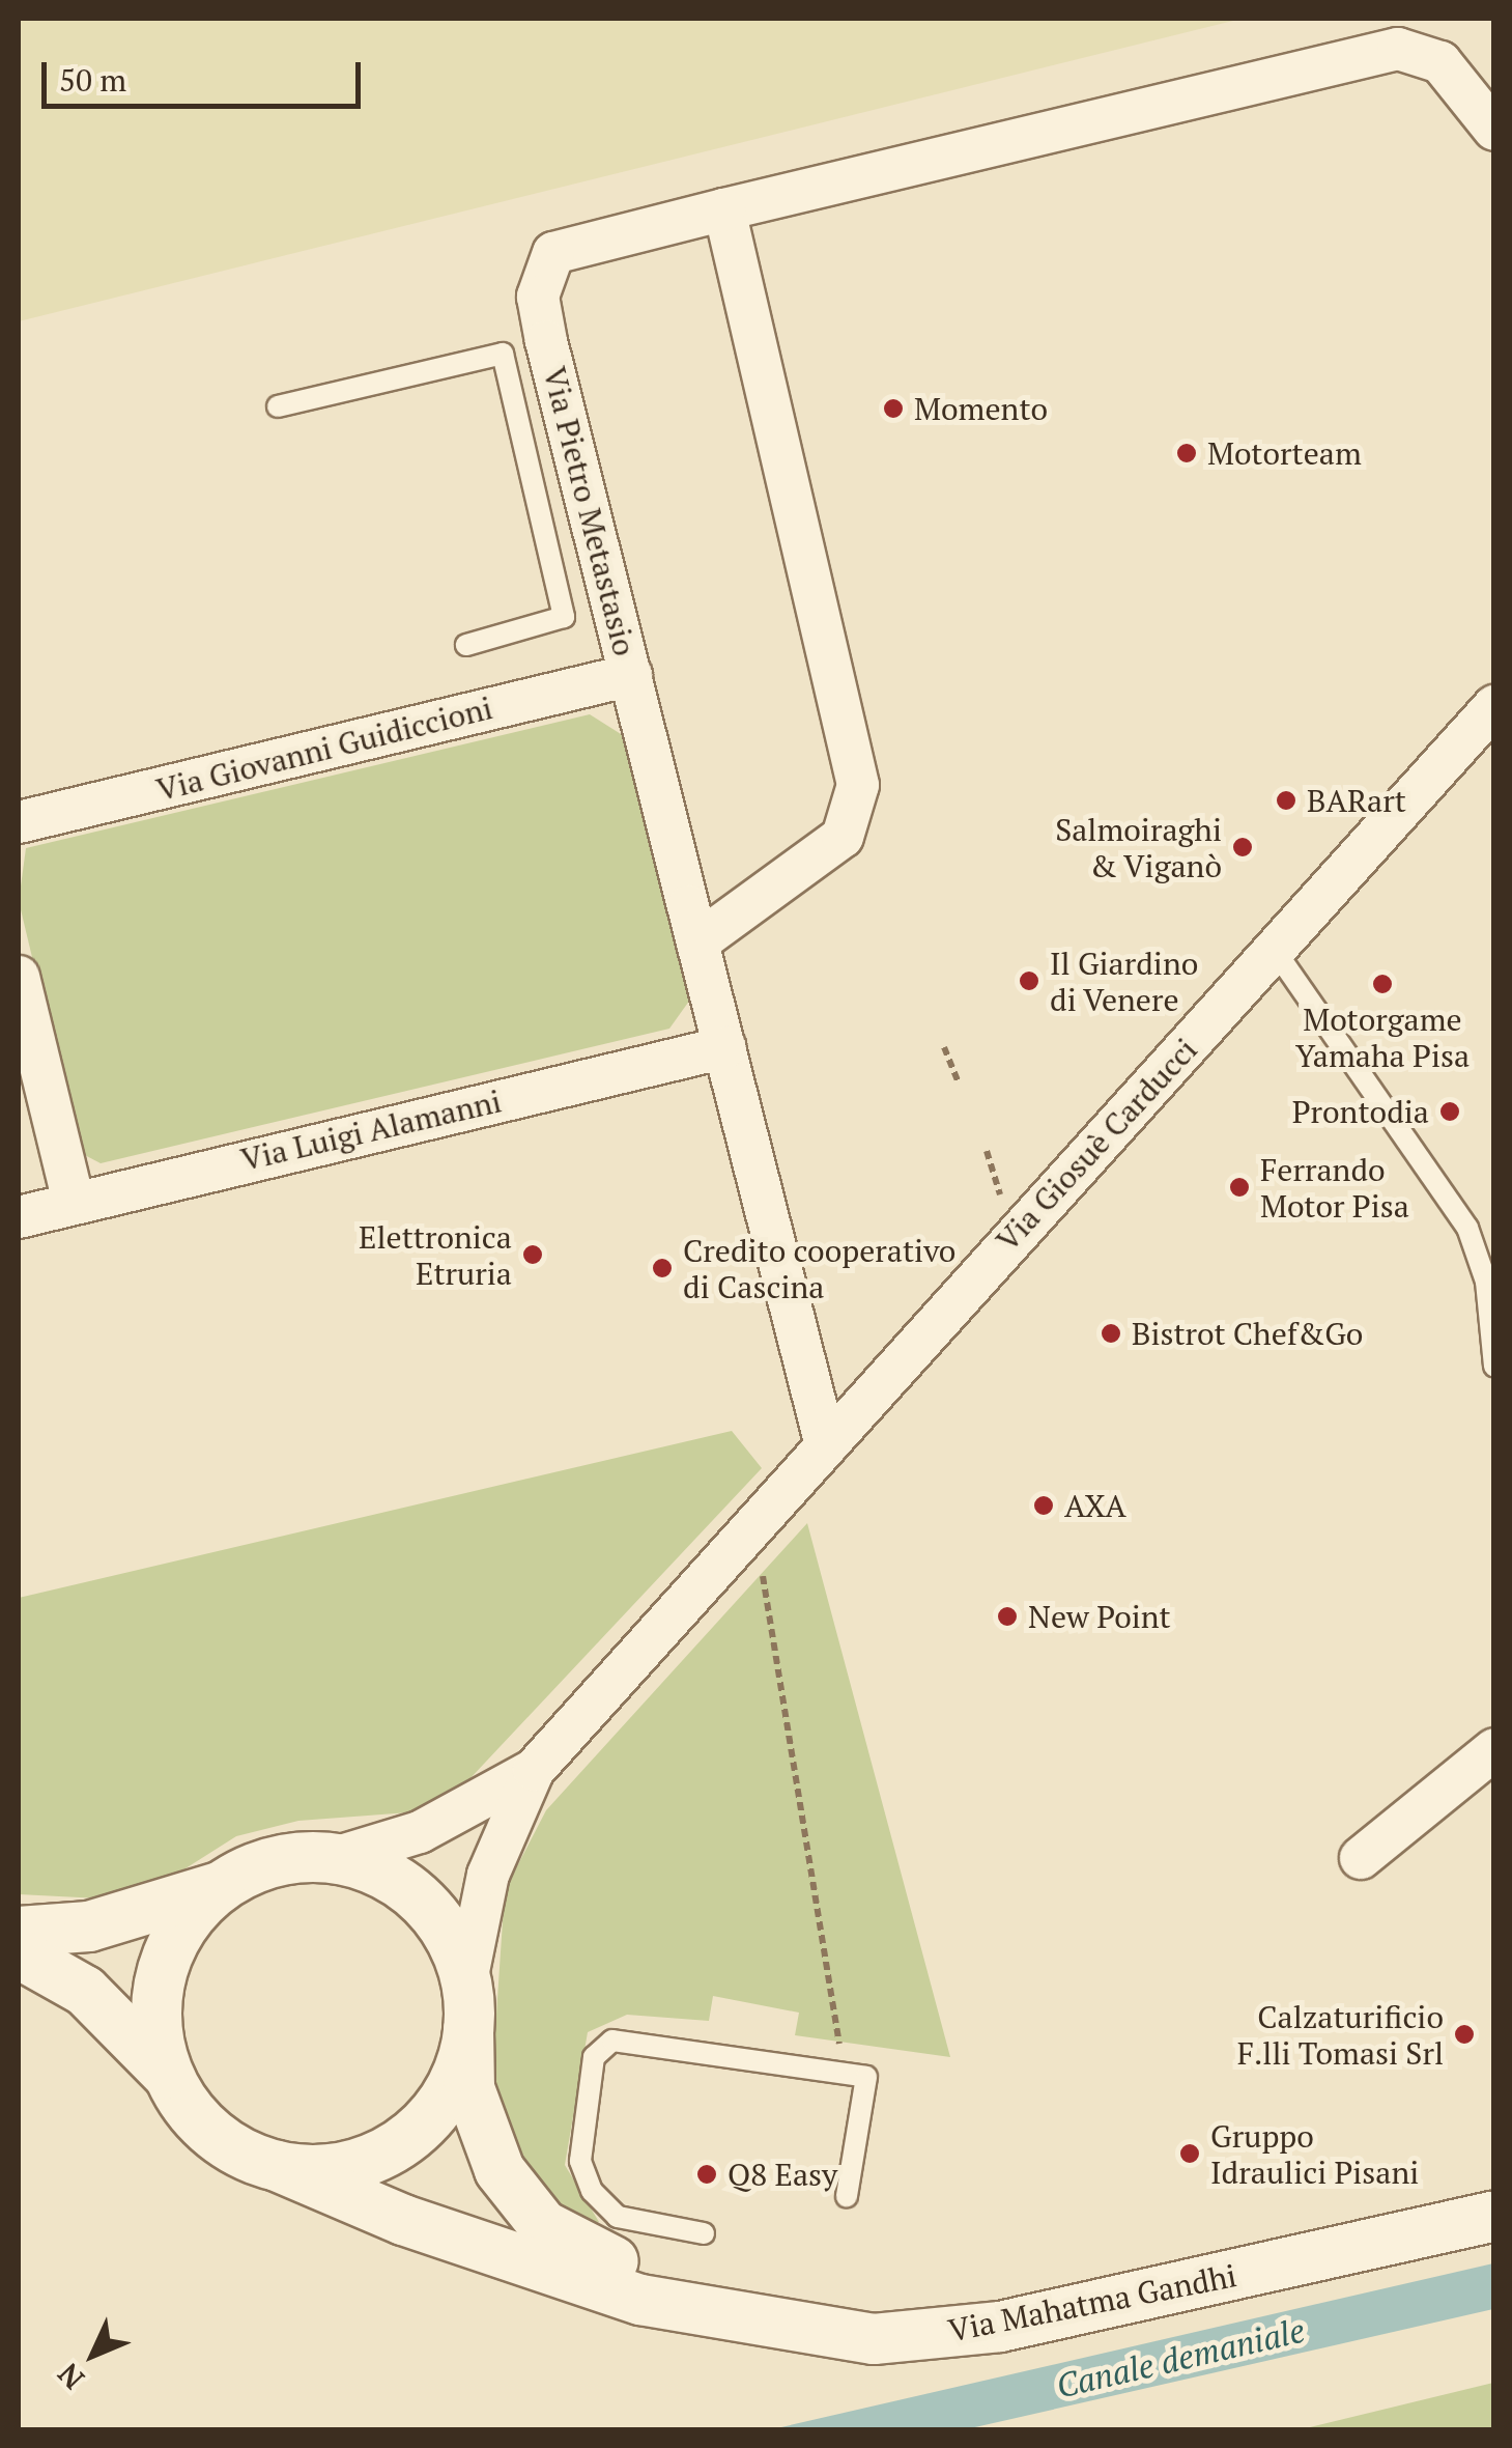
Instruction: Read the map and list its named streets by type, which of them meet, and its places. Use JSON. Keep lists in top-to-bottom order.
{
  "streets": {
    "street": [
      "Via Pietro Metastasio",
      "Via Giovanni Guidiccioni",
      "Via Luigi Alamanni",
      "Via Giosuè Carducci",
      "Via Mahatma Gandhi"
    ]
  },
  "crossings": [
    ["Via Pietro Metastasio", "Via Giovanni Guidiccioni"],
    ["Via Pietro Metastasio", "Via Luigi Alamanni"],
    ["Via Pietro Metastasio", "Via Giosuè Carducci"],
    ["Via Giosuè Carducci", "Via Mahatma Gandhi"]
  ],
  "water": ["Canale demaniale"],
  "places": [
    "Momento",
    "Motorteam",
    "BARart",
    "Salmoiraghi & Viganò",
    "Il Giardino di Venere",
    "Motorgame Yamaha Pisa",
    "Prontodia",
    "Ferrando Motor Pisa",
    "Elettronica Etruria",
    "Credito cooperativo di Cascina",
    "Bistrot Chef&Go",
    "AXA",
    "New Point",
    "Calzaturificio F.lli Tomasi Srl",
    "Gruppo Idraulici Pisani",
    "Q8 Easy"
  ],
  "scale_bar": "50 m",
  "north": "bottom left"
}
